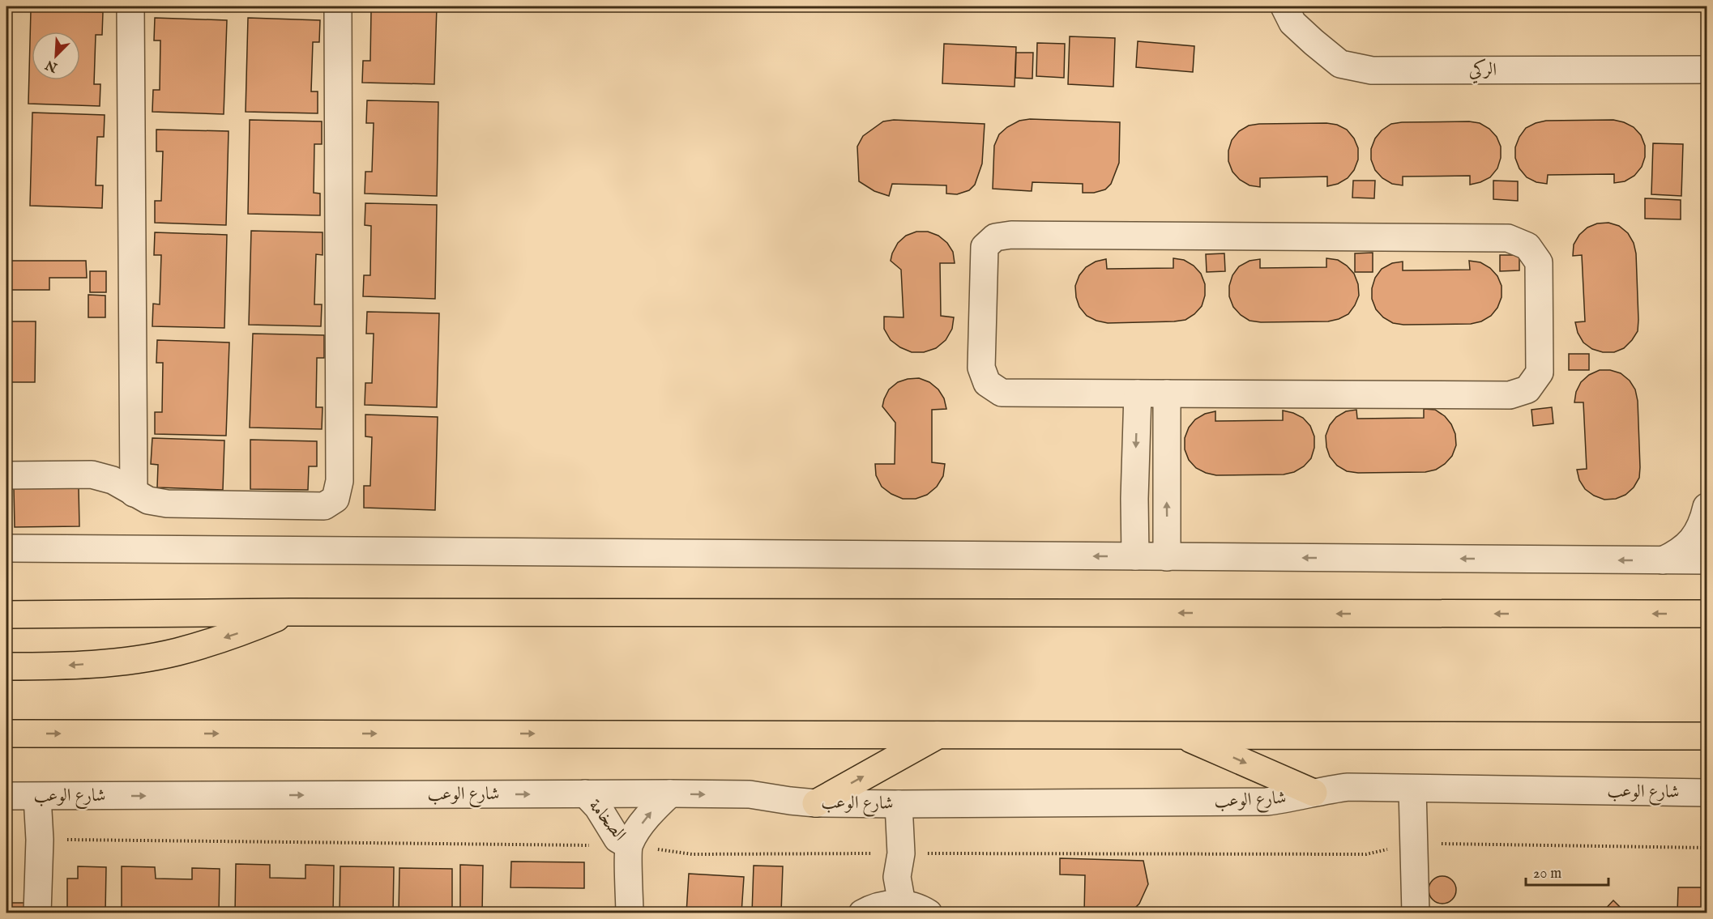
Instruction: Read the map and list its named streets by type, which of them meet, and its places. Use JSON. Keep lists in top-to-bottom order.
{
  "streets": {
    "street": ["الركي", "شارع الوعب", "الصخامة"]
  },
  "crossings": [
    ["شارع الوعب", "الصخامة"]
  ],
  "one_way": ["شارع الوعب"],
  "scale_bar": "20 m",
  "north": "bottom left"
}
